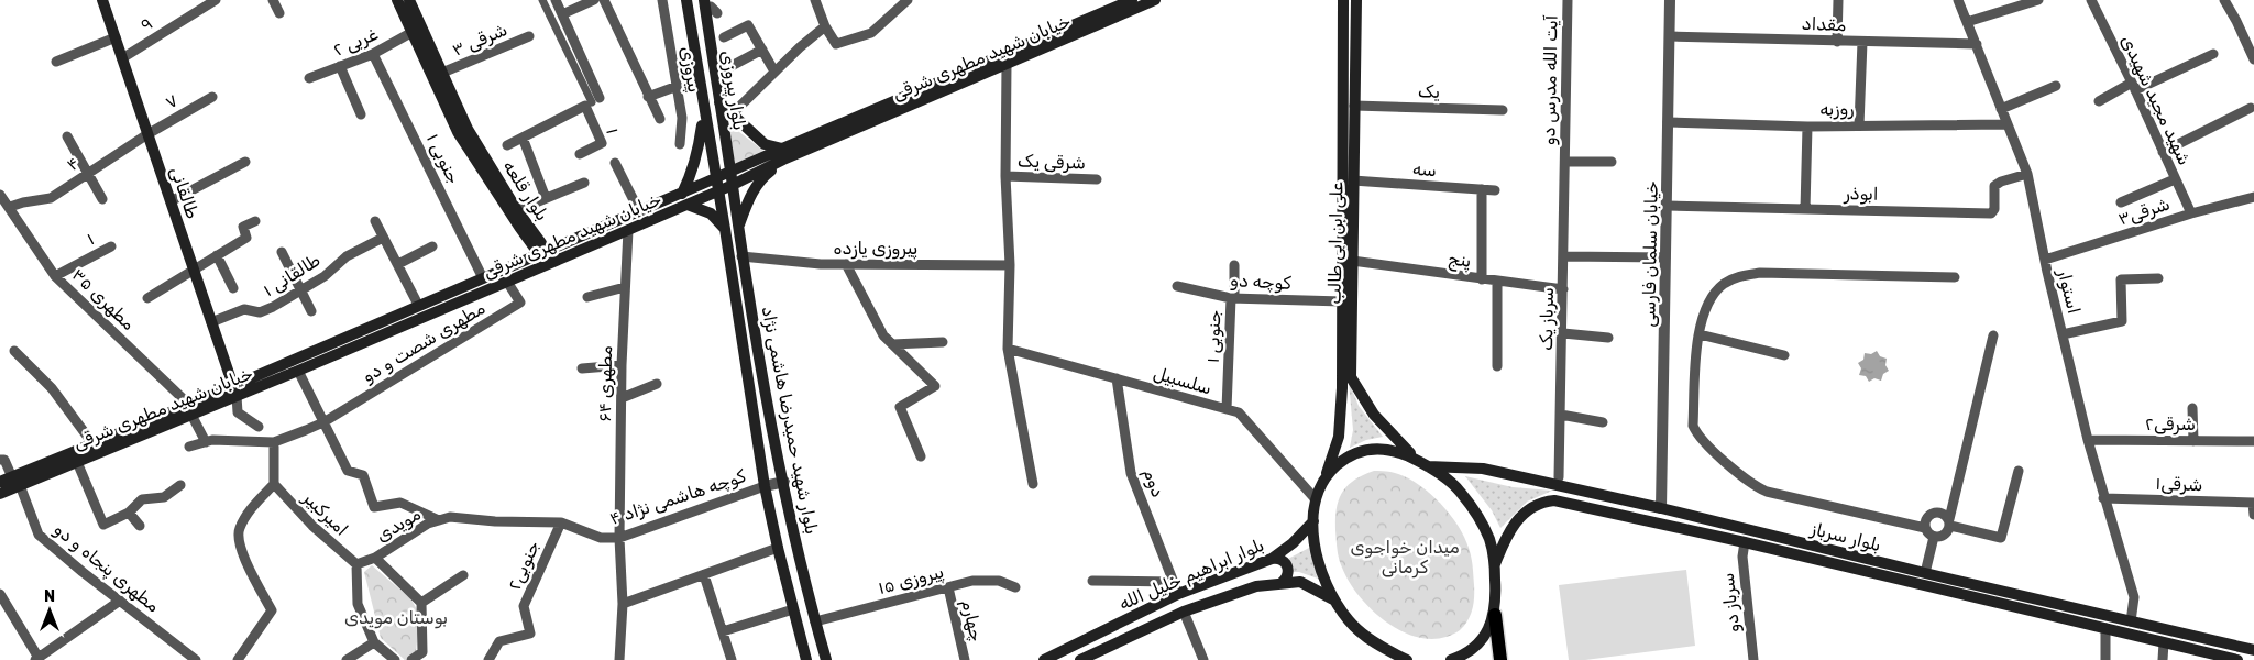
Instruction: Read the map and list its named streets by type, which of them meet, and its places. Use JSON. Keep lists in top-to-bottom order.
{
  "streets": {
    "main road": [
      "خیابان شهید مطهری شرقی",
      "بلوار پیروزی",
      "بلوار قلعه",
      "طالقانی",
      "علی ابن ابی طالب",
      "بلوار شهید حمیدرضا هاشمی نژاد",
      "بلوار سرباز",
      "بلوار ابراهیم خلیل الله"
    ],
    "street": [
      "۹",
      "مقداد",
      "۳ شرقی",
      "۲ غربی",
      "پیروزی",
      "آیت الله مدرس دو",
      "یک",
      "شهید مجید شهیدی",
      "۷",
      "روزبه",
      "۱",
      "۱ جنوبی",
      "شرقی یک",
      "۴",
      "سه",
      "ابوذر",
      "شرقی۳",
      "پیروزی یازده",
      "خیابان سلمان فارسی",
      "پنج",
      "طالقانی ۱",
      "کوچه دو",
      "استوار",
      "مطهری ۳۵",
      "سرباز یک",
      "جنوبی ۱",
      "مطهری شصت و دو",
      "سلسبیل",
      "مطهری ۶۴",
      "شرقی۲",
      "دوم",
      "شرقی۱",
      "کوچه هاشمی نژاد ۴",
      "امیرکبیر",
      "مویدی",
      "جنوبی۲",
      "مطهری پنجاه و دو",
      "پیروزی ۱۵",
      "سرباز دو",
      "چهارم"
    ]
  },
  "crossings": [
    ["۹", "طالقانی"],
    ["مقداد", "خیابان سلمان فارسی"],
    ["مقداد", "استوار"],
    ["۳ شرقی", "بلوار قلعه"],
    ["۲ غربی", "۱ جنوبی"],
    ["۲ غربی", "بلوار قلعه"],
    ["خیابان شهید مطهری شرقی", "بلوار پیروزی"],
    ["خیابان شهید مطهری شرقی", "۱ جنوبی"],
    ["خیابان شهید مطهری شرقی", "بلوار قلعه"],
    ["خیابان شهید مطهری شرقی", "طالقانی"],
    ["خیابان شهید مطهری شرقی", "مطهری ۳۵"],
    ["خیابان شهید مطهری شرقی", "مطهری شصت و دو"],
    ["خیابان شهید مطهری شرقی", "مطهری ۶۴"],
    ["خیابان شهید مطهری شرقی", "بلوار شهید حمیدرضا هاشمی نژاد"],
    ["خیابان شهید مطهری شرقی", "مطهری پنجاه و دو"],
    ["آیت الله مدرس دو", "سرباز یک"],
    ["بلوار پیروزی", "بلوار شهید حمیدرضا هاشمی نژاد"],
    ["یک", "علی ابن ابی طالب"],
    ["شهید مجید شهیدی", "شرقی۳"],
    ["۷", "۴"],
    ["۷", "طالقانی"],
    ["روزبه", "خیابان سلمان فارسی"],
    ["روزبه", "استوار"],
    ["۱", "مطهری ۳۵"],
    ["۴", "طالقانی"],
    ["۴", "مطهری ۳۵"],
    ["سه", "علی ابن ابی طالب"],
    ["طالقانی", "طالقانی ۱"],
    ["ابوذر", "خیابان سلمان فارسی"],
    ["ابوذر", "استوار"],
    ["شرقی۳", "استوار"],
    ["علی ابن ابی طالب", "پنج"],
    ["علی ابن ابی طالب", "کوچه دو"],
    ["علی ابن ابی طالب", "بلوار سرباز"],
    ["پیروزی یازده", "بلوار شهید حمیدرضا هاشمی نژاد"],
    ["خیابان سلمان فارسی", "بلوار سرباز"],
    ["پنج", "سرباز یک"],
    ["کوچه دو", "جنوبی ۱"],
    ["استوار", "شرقی۲"],
    ["استوار", "شرقی۱"],
    ["استوار", "بلوار سرباز"],
    ["جنوبی ۱", "سلسبیل"],
    ["سلسبیل", "دوم"],
    ["مطهری ۶۴", "کوچه هاشمی نژاد ۴"],
    ["بلوار شهید حمیدرضا هاشمی نژاد", "کوچه هاشمی نژاد ۴"],
    ["بلوار شهید حمیدرضا هاشمی نژاد", "پیروزی ۱۵"],
    ["دوم", "بلوار ابراهیم خلیل الله"],
    ["کوچه هاشمی نژاد ۴", "مویدی"],
    ["کوچه هاشمی نژاد ۴", "جنوبی۲"],
    ["امیرکبیر", "مویدی"],
    ["بلوار سرباز", "سرباز دو"],
    ["پیروزی ۱۵", "چهارم"]
  ],
  "parks": ["میدان خواجوی کرمانی", "بوستان مویدی"],
  "north": "top"
}
